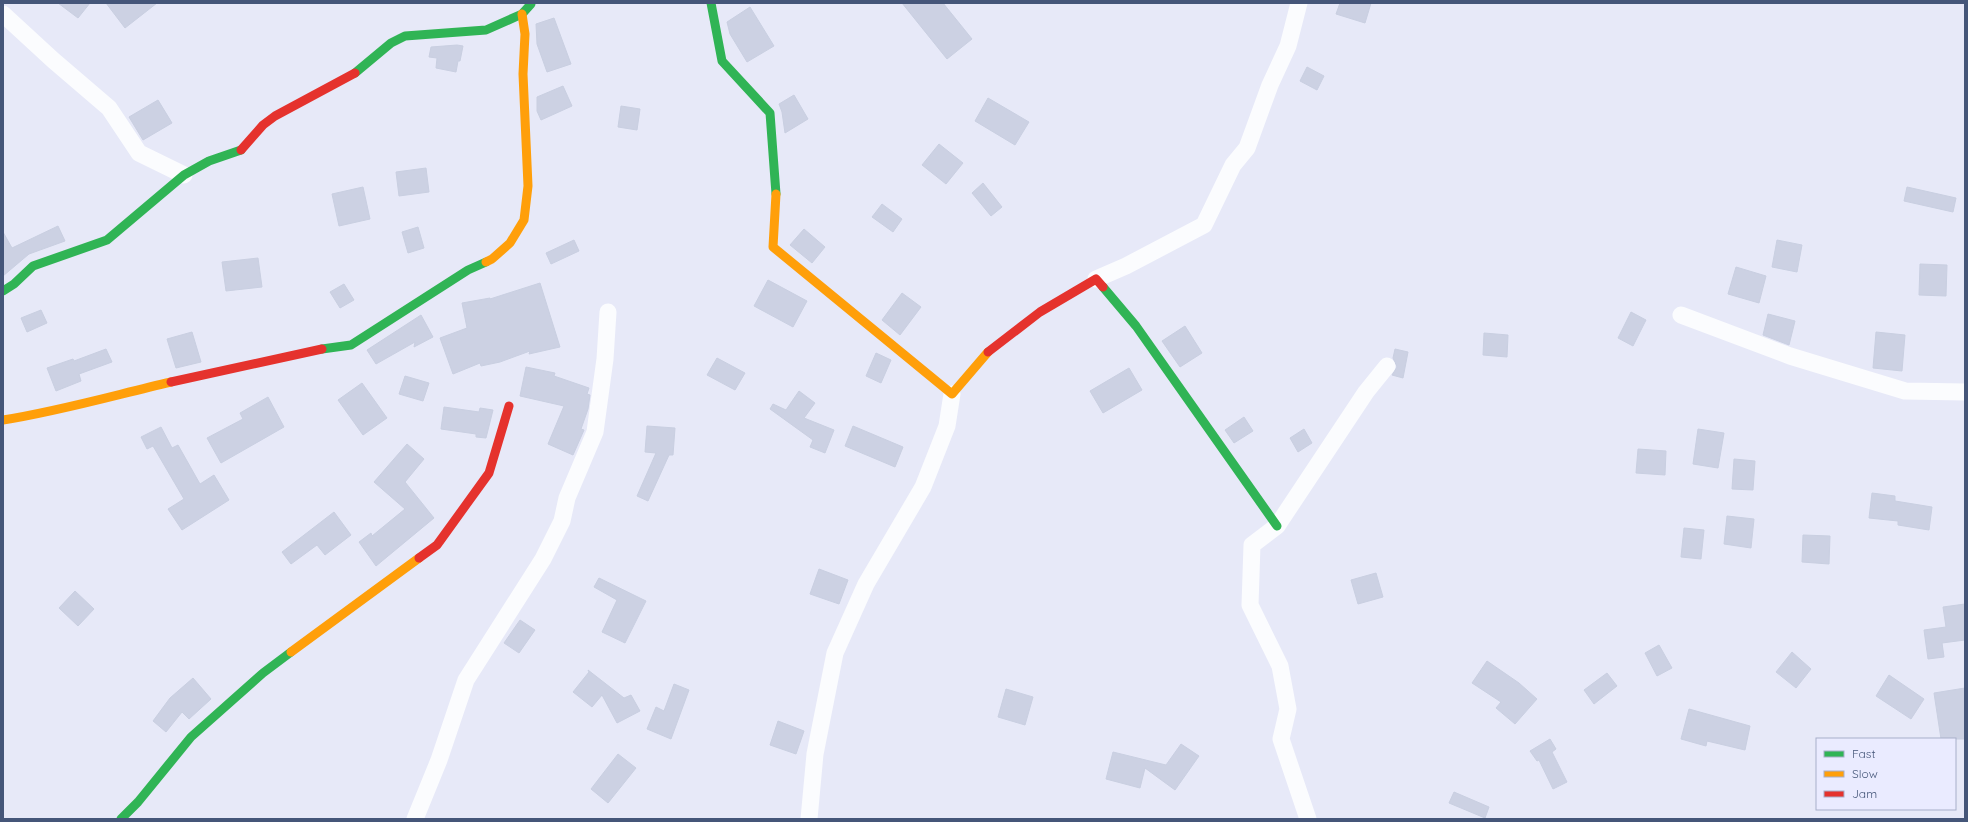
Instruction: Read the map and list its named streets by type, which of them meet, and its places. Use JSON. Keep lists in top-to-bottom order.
{
  "legend": ["Fast", "Slow", "Jam"]
}
